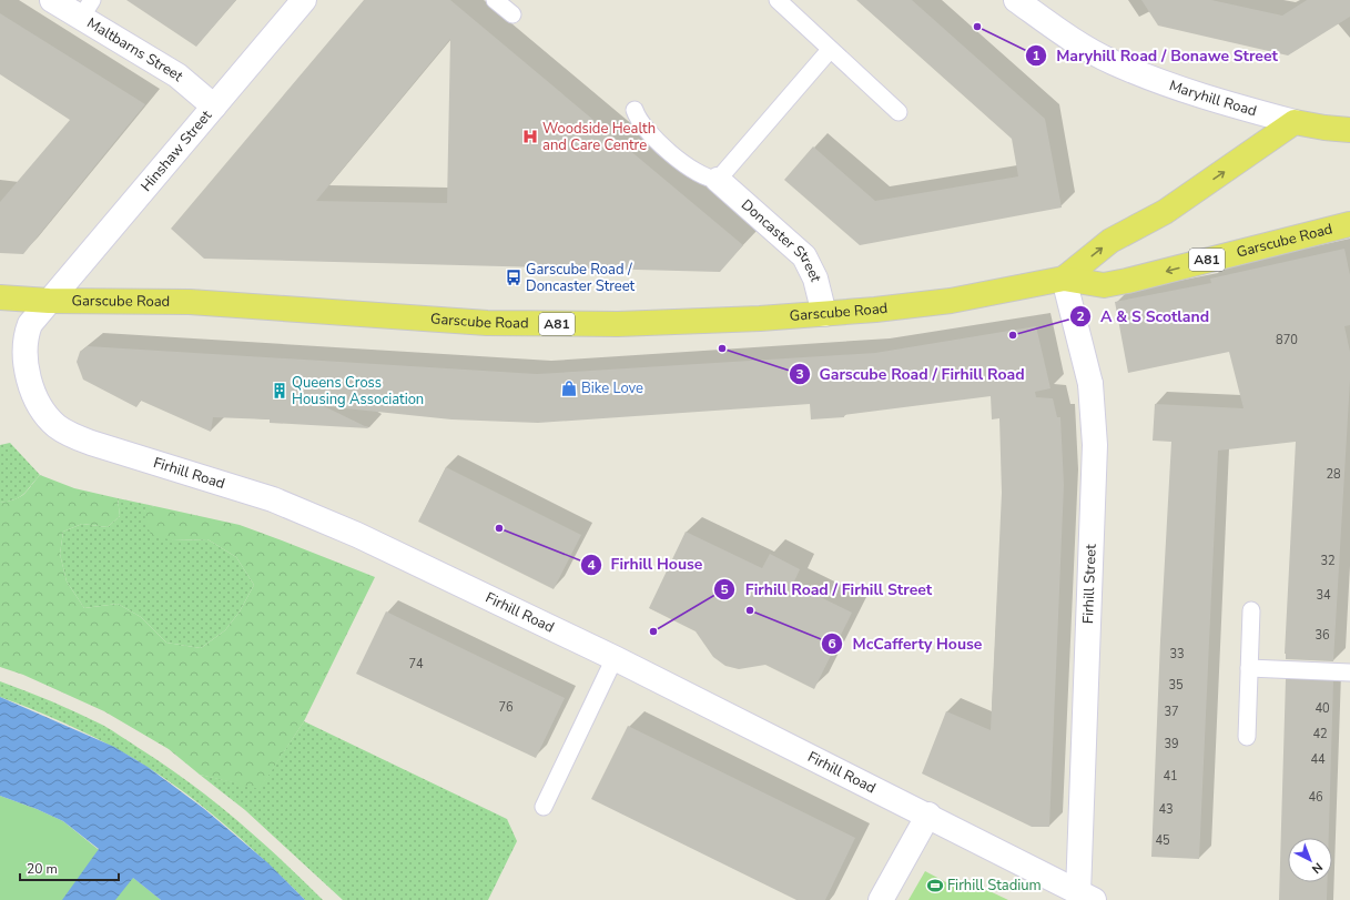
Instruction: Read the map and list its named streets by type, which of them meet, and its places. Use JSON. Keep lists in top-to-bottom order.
{
  "streets": {
    "main road": ["Maryhill Road", "Garscube Road", "A81"],
    "street": [
      "Maltbarns Street",
      "Hinshaw Street",
      "Doncaster Street",
      "Firhill Road",
      "Firhill Street"
    ]
  },
  "crossings": [
    ["Maltbarns Street", "Hinshaw Street"],
    ["Maryhill Road", "Garscube Road"],
    ["Hinshaw Street", "Garscube Road"],
    ["Hinshaw Street", "Firhill Road"],
    ["Garscube Road", "Doncaster Street"],
    ["Garscube Road", "Firhill Road"],
    ["Garscube Road", "Firhill Street"],
    ["Firhill Road", "Firhill Street"]
  ],
  "places": {
    "other": [
      "Maryhill Road / Bonawe Street",
      "A & S Scotland",
      "Garscube Road / Firhill Road",
      "Firhill House",
      "McCafferty House",
      "Firhill Road / Firhill Street"
    ],
    "hospital": ["Woodside Health and Care Centre"],
    "bus stop": ["Garscube Road / Doncaster Street"],
    "shop": ["Bike Love"],
    "building": ["Queens Cross Housing Association"],
    "sports": ["Firhill Stadium"]
  },
  "house_numbers": [
    "870",
    "28",
    "32",
    "34",
    "36",
    "33",
    "74",
    "35",
    "76",
    "40",
    "37",
    "42",
    "39",
    "44",
    "41",
    "46",
    "43",
    "45"
  ],
  "scale_bar": "20 m",
  "north": "bottom right"
}
